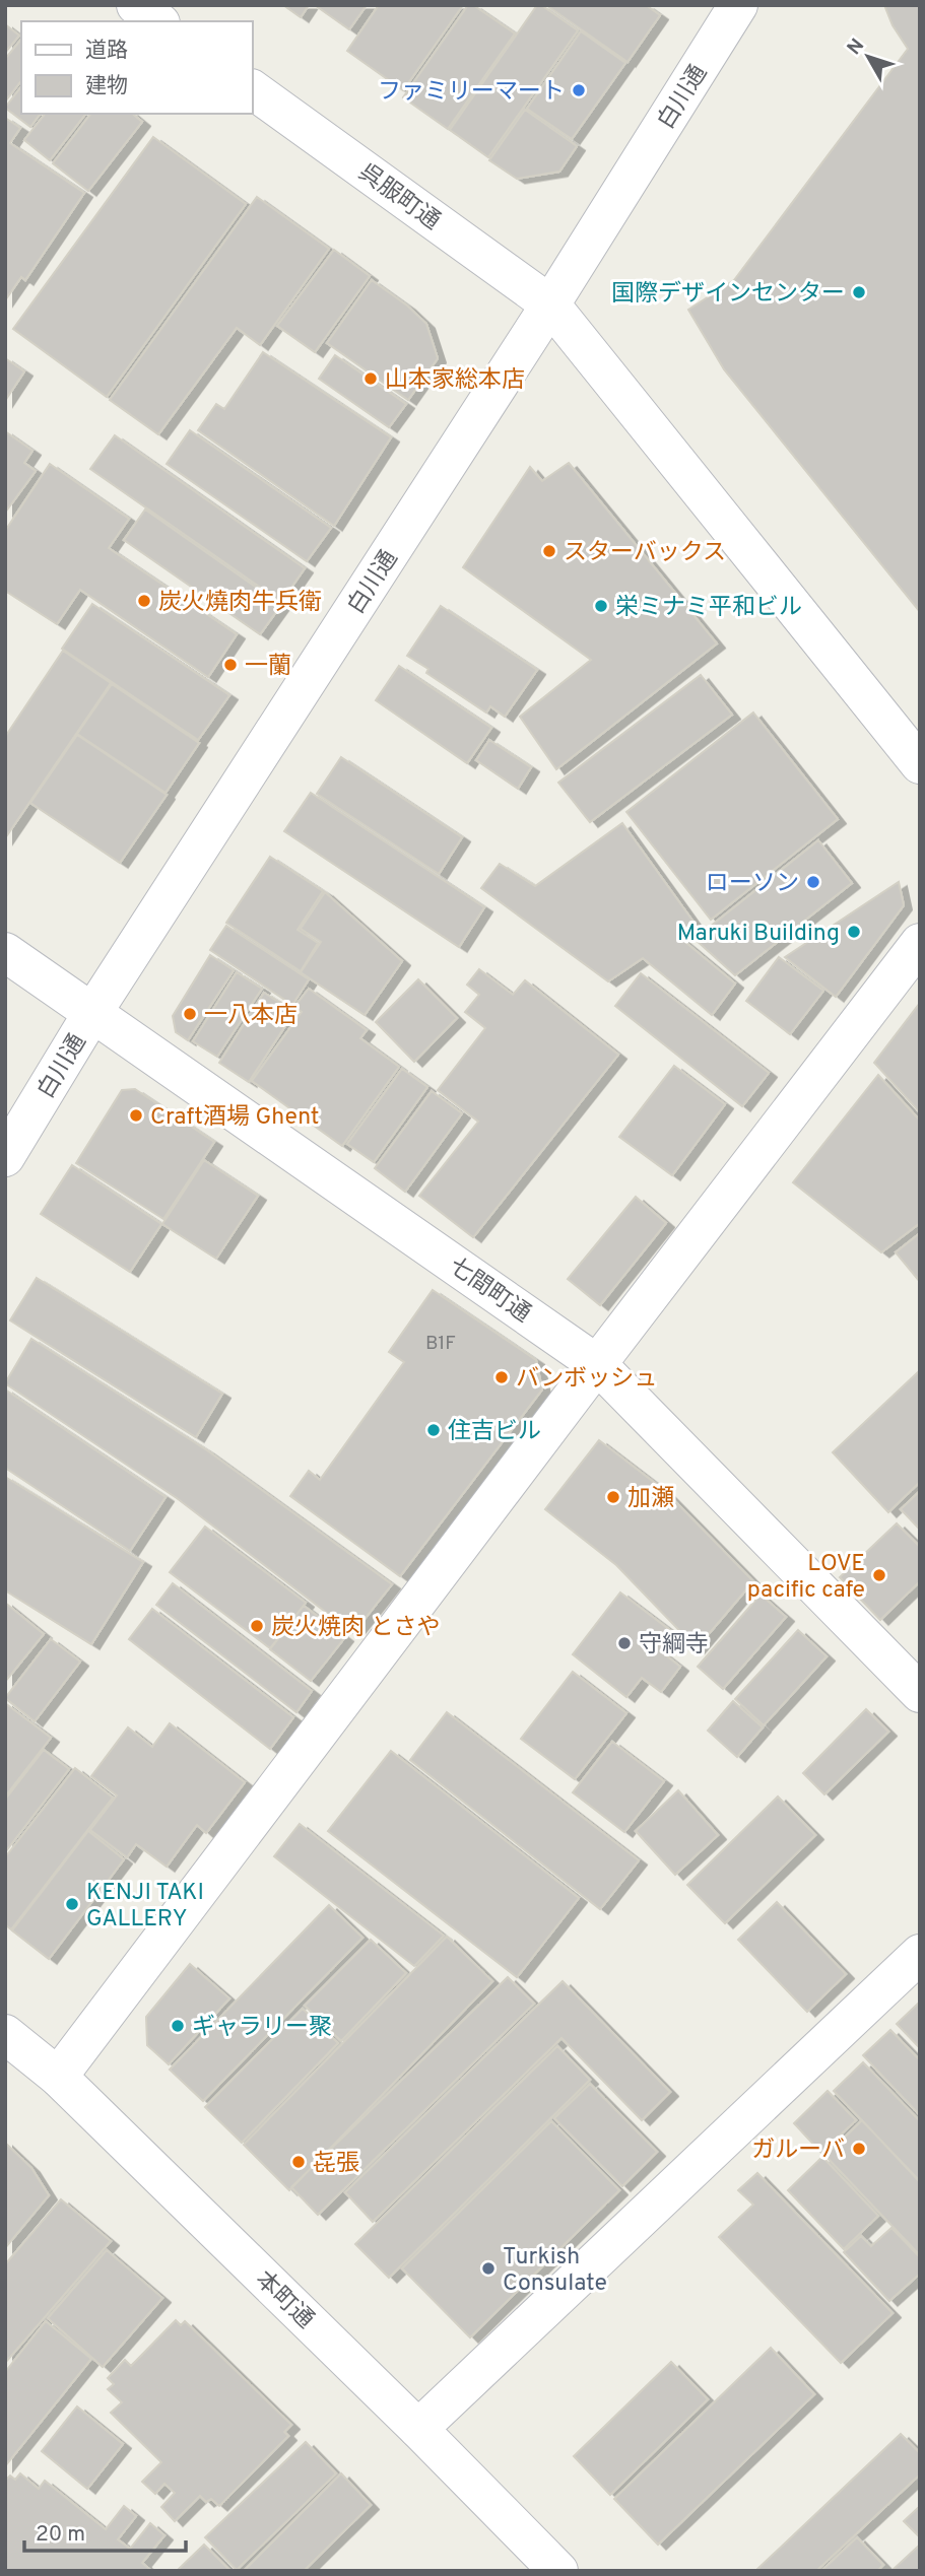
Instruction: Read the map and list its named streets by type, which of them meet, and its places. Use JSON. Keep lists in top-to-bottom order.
{
  "streets": {
    "street": [
      "白川通",
      "呉服町通",
      "七間町通",
      "本町通"
    ]
  },
  "crossings": [
    ["白川通", "呉服町通"],
    ["白川通", "七間町通"]
  ],
  "places": [
    "ファミリーマート",
    "国際デザインセンター",
    "山本家総本店",
    "スターバックス",
    "炭火燒肉牛兵衛",
    "栄ミナミ平和ビル",
    "一蘭",
    "ローソン",
    "Maruki Building",
    "一八本店",
    "Craft酒場 Ghent",
    "バンボッシュ",
    "住吉ビル",
    "加瀬",
    "LOVE pacific cafe",
    "炭火焼肉 とさや",
    "守綱寺",
    "KENJI TAKI GALLERY",
    "ギャラリー聚",
    "ガルーバ",
    "㐂張",
    "Turkish Consulate"
  ],
  "house_numbers": ["B1F"],
  "legend": ["道路", "建物"],
  "scale_bar": "20 m",
  "north": "top left"
}
